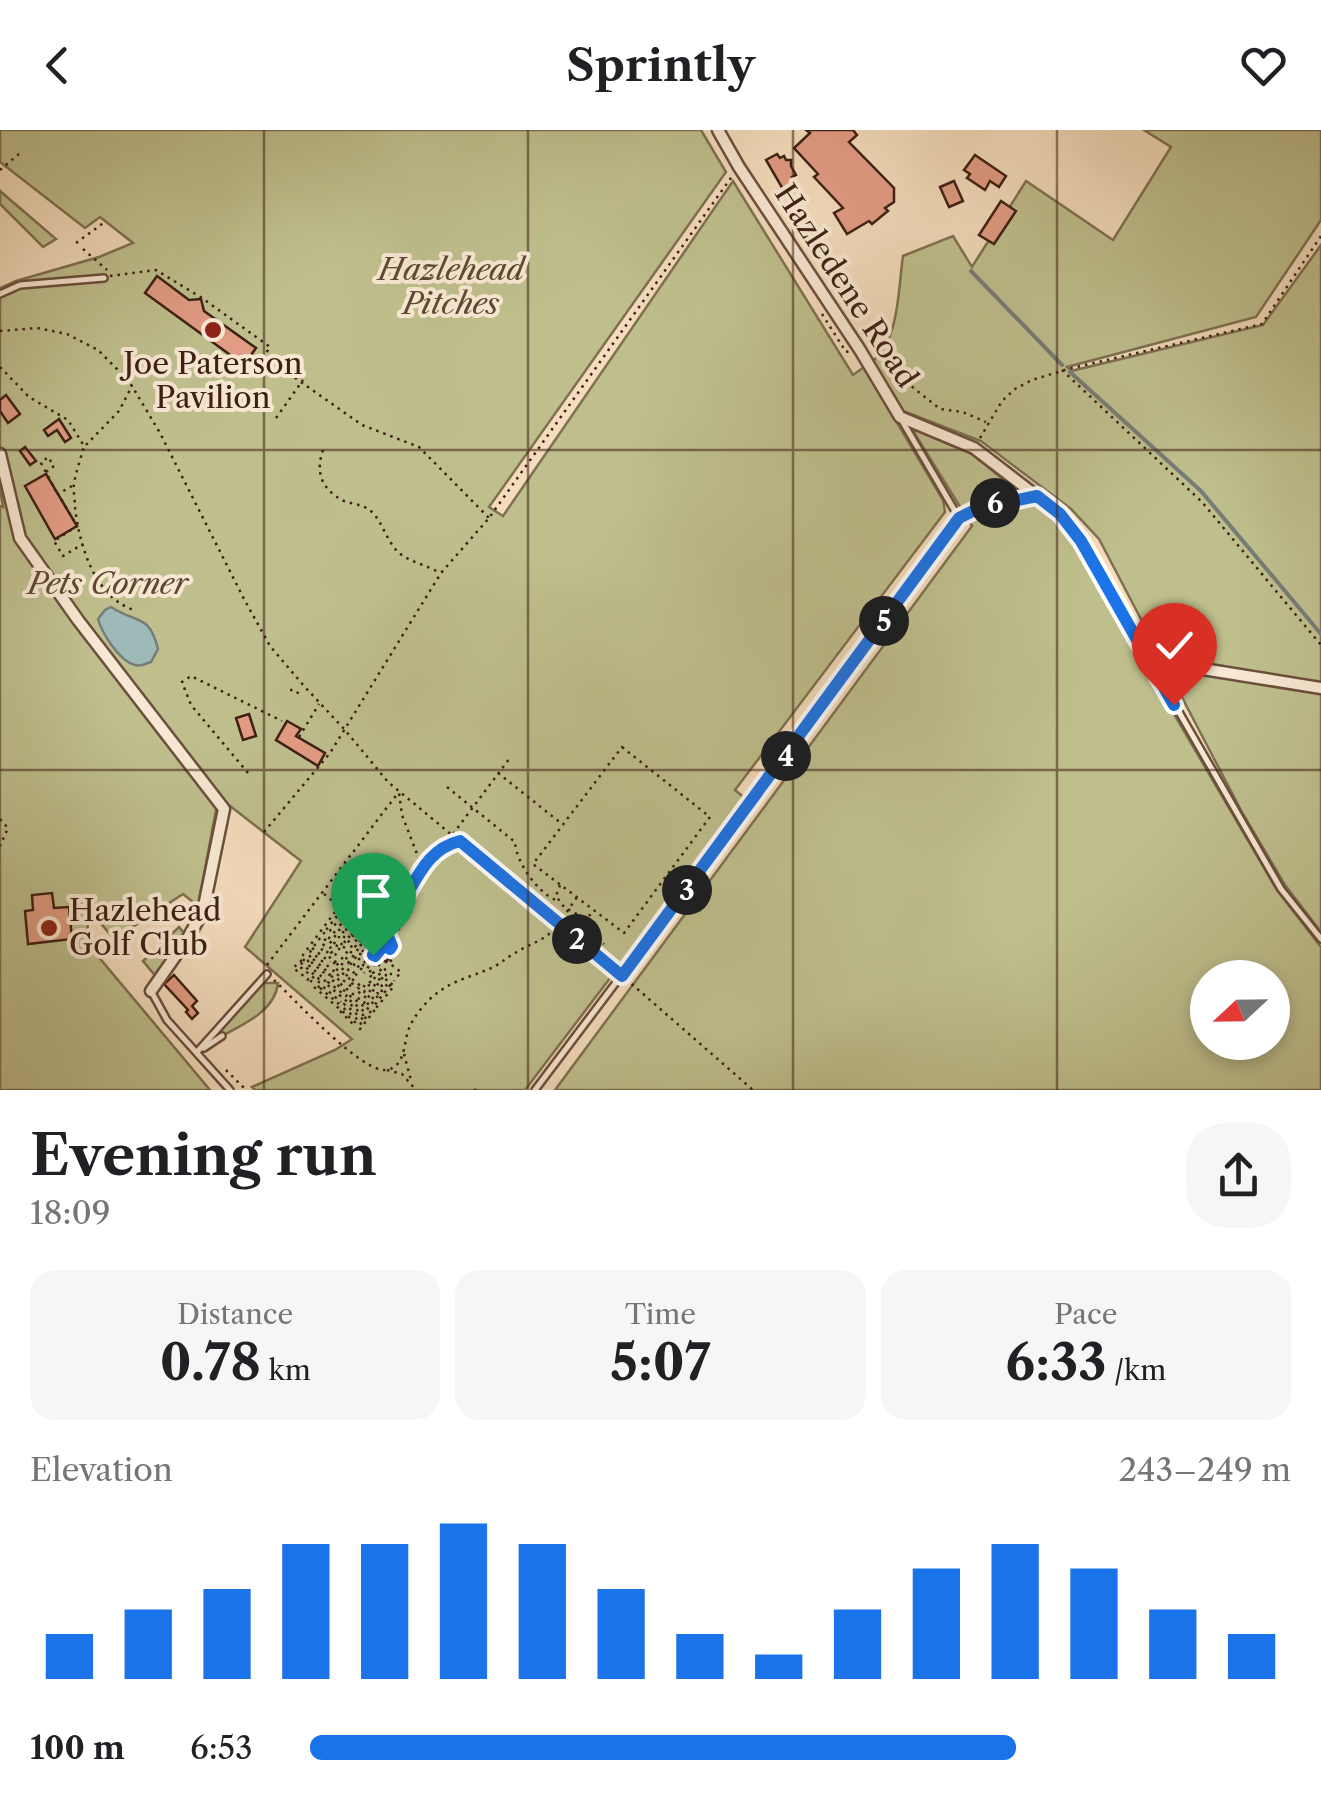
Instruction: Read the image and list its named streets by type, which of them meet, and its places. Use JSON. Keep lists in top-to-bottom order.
{
  "streets": {
    "street": ["Hazledene Road"]
  },
  "parks": ["Hazlehead Pitches", "Pets Corner"],
  "places": ["Joe Paterson Pavilion", "Hazlehead Golf Club"],
  "north": "left",
  "page": {
    "header": "Sprintly",
    "pins": [
      "6",
      "5",
      "4",
      "3",
      "2"
    ],
    "heading": ["Evening run", "18:09"],
    "stats": [
      ["Distance", "0.78 km"],
      ["Time", "5:07"],
      ["Pace", "6:33 /km"]
    ],
    "chart": ["Elevation", "243–249 m"],
    "list": [
      {
        "name": "100 m",
        "note": "6:53"
      }
    ]
  }
}
